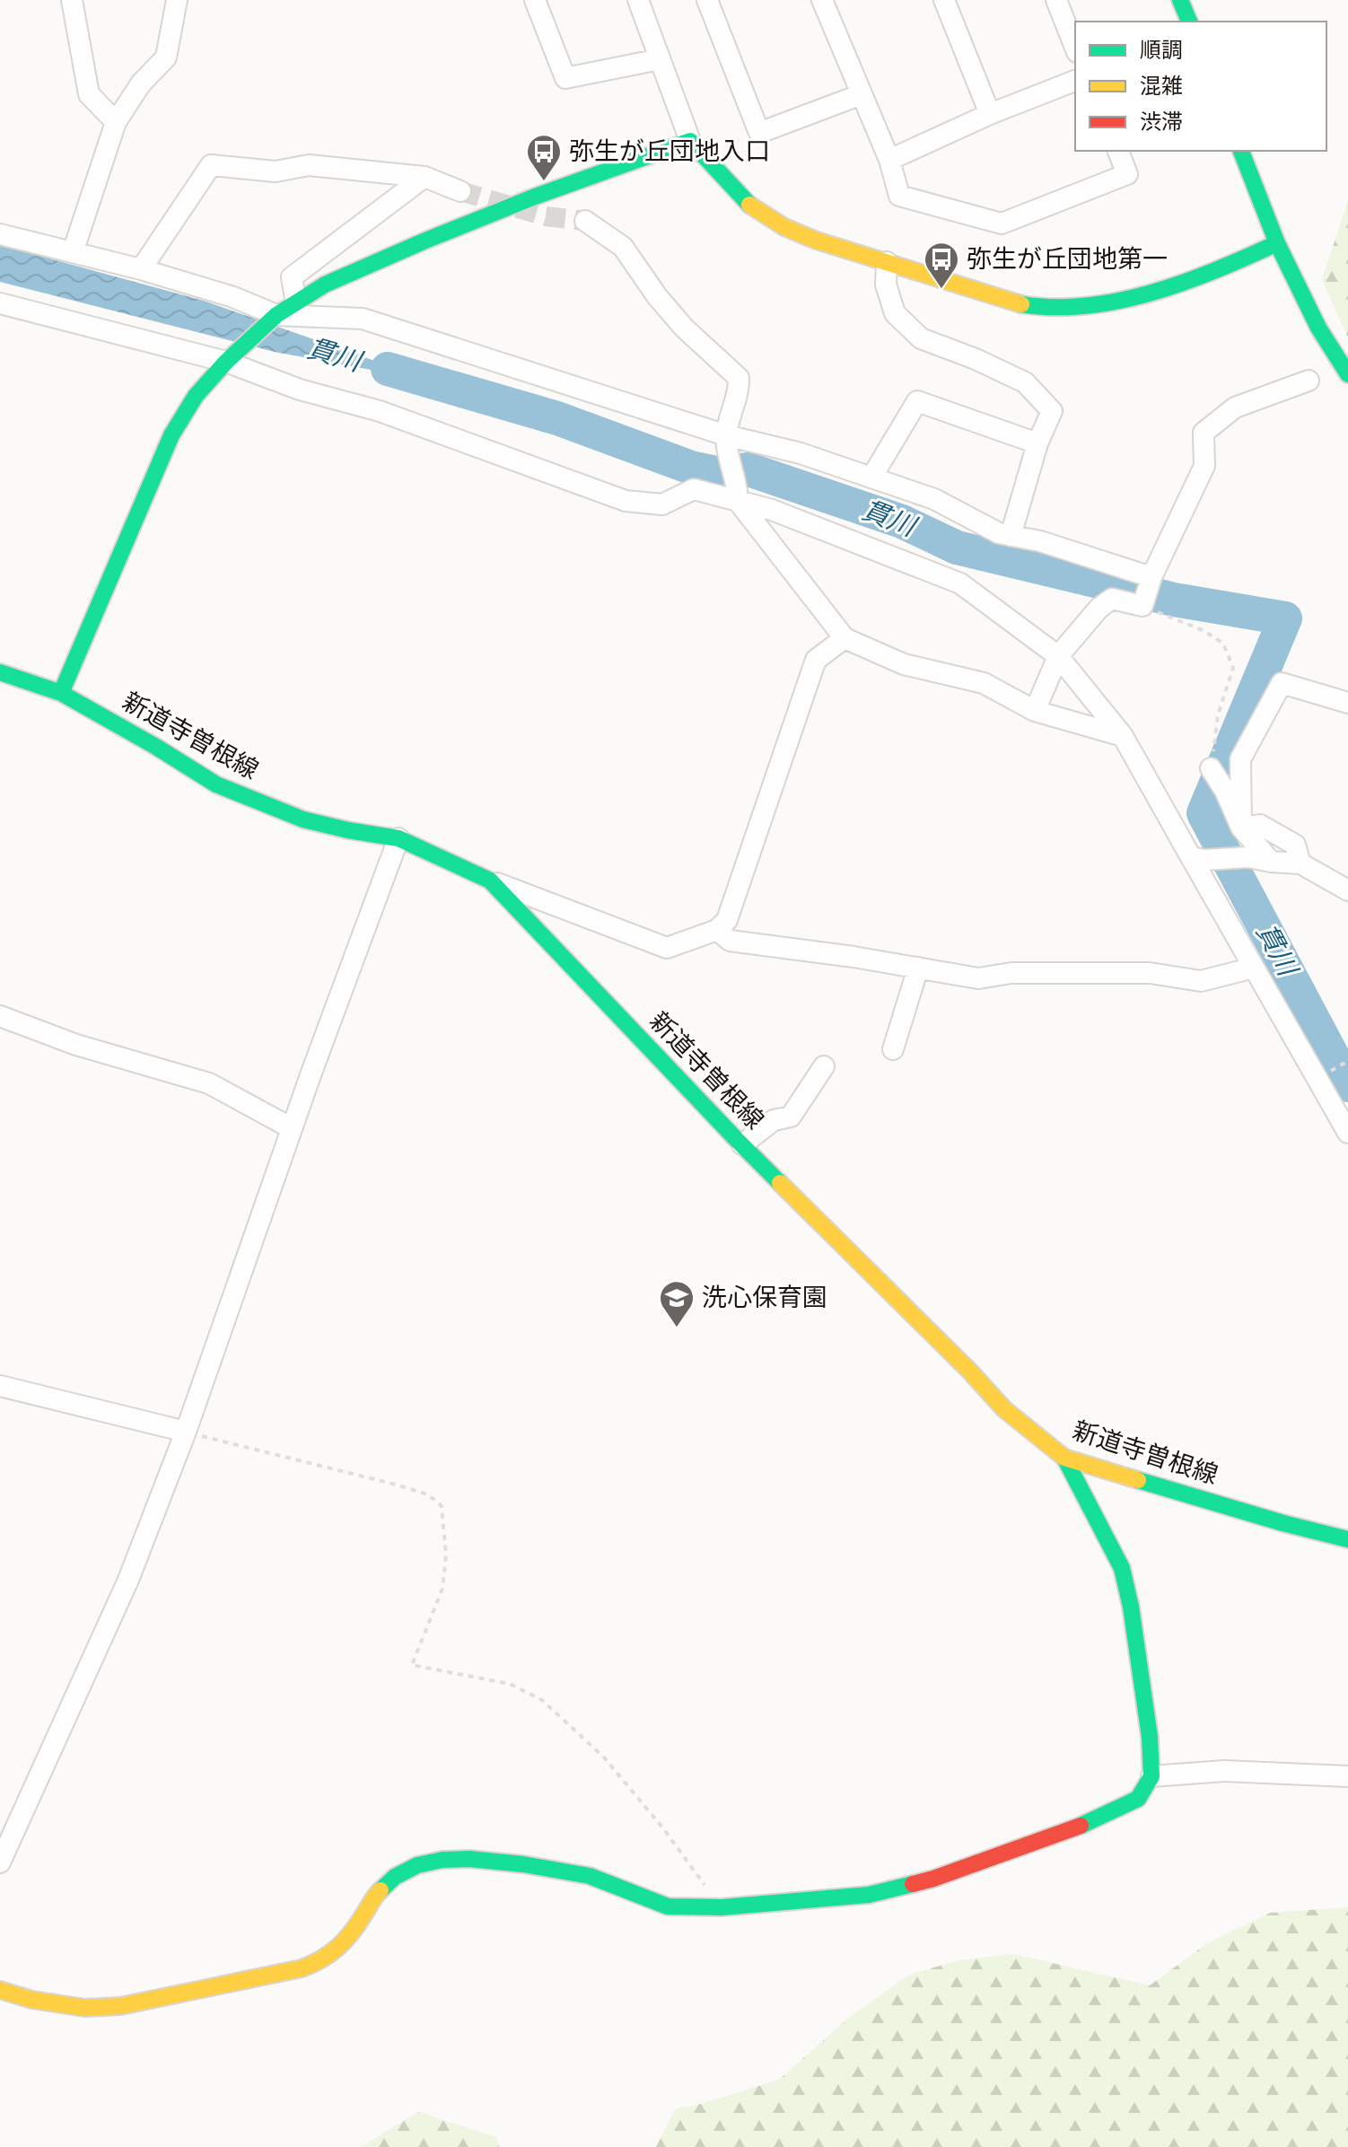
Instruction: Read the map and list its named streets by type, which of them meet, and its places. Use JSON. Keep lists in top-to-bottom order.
{
  "streets": {
    "street": ["新道寺曽根線"]
  },
  "water": ["貫川"],
  "places": {
    "bus stop": ["弥生が丘団地入口", "弥生が丘団地第一"],
    "school or university": ["洗心保育園"]
  },
  "legend": ["順調", "混雑", "渋滞"]
}
